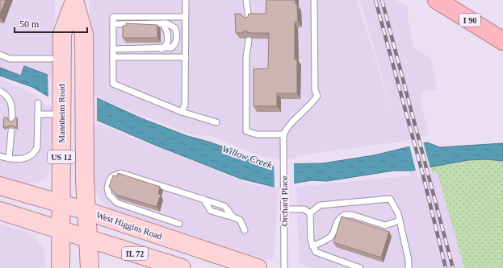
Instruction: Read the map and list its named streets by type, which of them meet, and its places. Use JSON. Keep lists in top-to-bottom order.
{
  "streets": {
    "highway": ["I 90"],
    "main road": [
      "Mannheim Road",
      "US 12",
      "West Higgins Road",
      "IL 72"
    ],
    "lane": ["Orchard Place"]
  },
  "crossings": [
    ["Mannheim Road", "West Higgins Road"],
    ["Mannheim Road", "IL 72"]
  ],
  "water": ["Willow Creek"],
  "scale_bar": "50 m"
}
